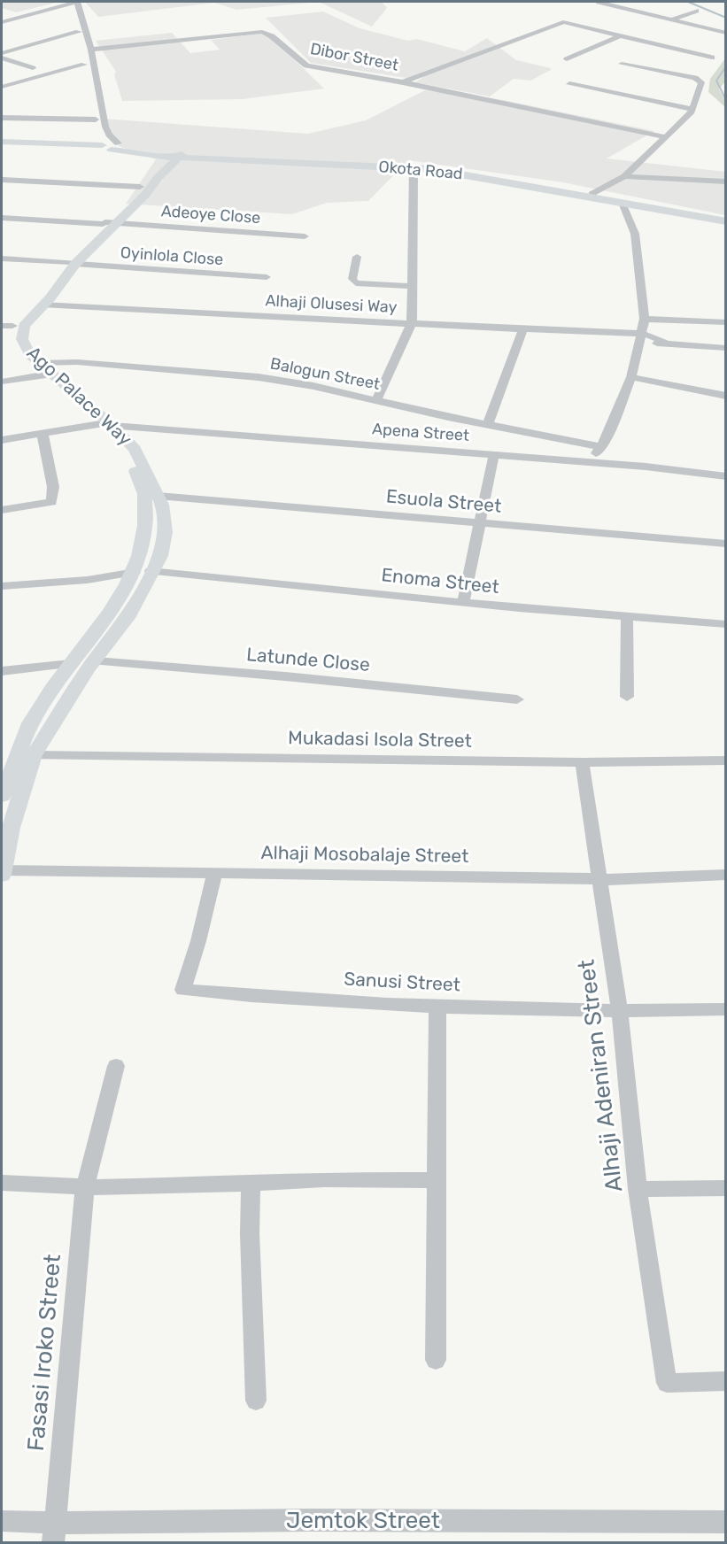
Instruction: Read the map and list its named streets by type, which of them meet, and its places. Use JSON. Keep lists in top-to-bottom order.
{
  "streets": {
    "main road": ["Okota Road", "Ago Palace Way"],
    "street": [
      "Dibor Street",
      "Adeoye Close",
      "Oyinlola Close",
      "Alhaji Olusesi Way",
      "Balogun Street",
      "Apena Street",
      "Esuola Street",
      "Enoma Street",
      "Latunde Close",
      "Mukadasi Isola Street",
      "Alhaji Mosobalaje Street",
      "Sanusi Street",
      "Alhaji Adeniran Street",
      "Fasasi Iroko Street",
      "Jemtok Street"
    ]
  },
  "crossings": [
    ["Okota Road", "Ago Palace Way"],
    ["Adeoye Close", "Ago Palace Way"],
    ["Oyinlola Close", "Ago Palace Way"],
    ["Alhaji Olusesi Way", "Ago Palace Way"],
    ["Balogun Street", "Ago Palace Way"],
    ["Ago Palace Way", "Apena Street"],
    ["Ago Palace Way", "Esuola Street"],
    ["Ago Palace Way", "Enoma Street"],
    ["Ago Palace Way", "Latunde Close"],
    ["Ago Palace Way", "Mukadasi Isola Street"],
    ["Ago Palace Way", "Alhaji Mosobalaje Street"],
    ["Mukadasi Isola Street", "Alhaji Adeniran Street"],
    ["Alhaji Mosobalaje Street", "Sanusi Street"],
    ["Alhaji Mosobalaje Street", "Alhaji Adeniran Street"],
    ["Sanusi Street", "Alhaji Adeniran Street"],
    ["Fasasi Iroko Street", "Jemtok Street"]
  ]
}
